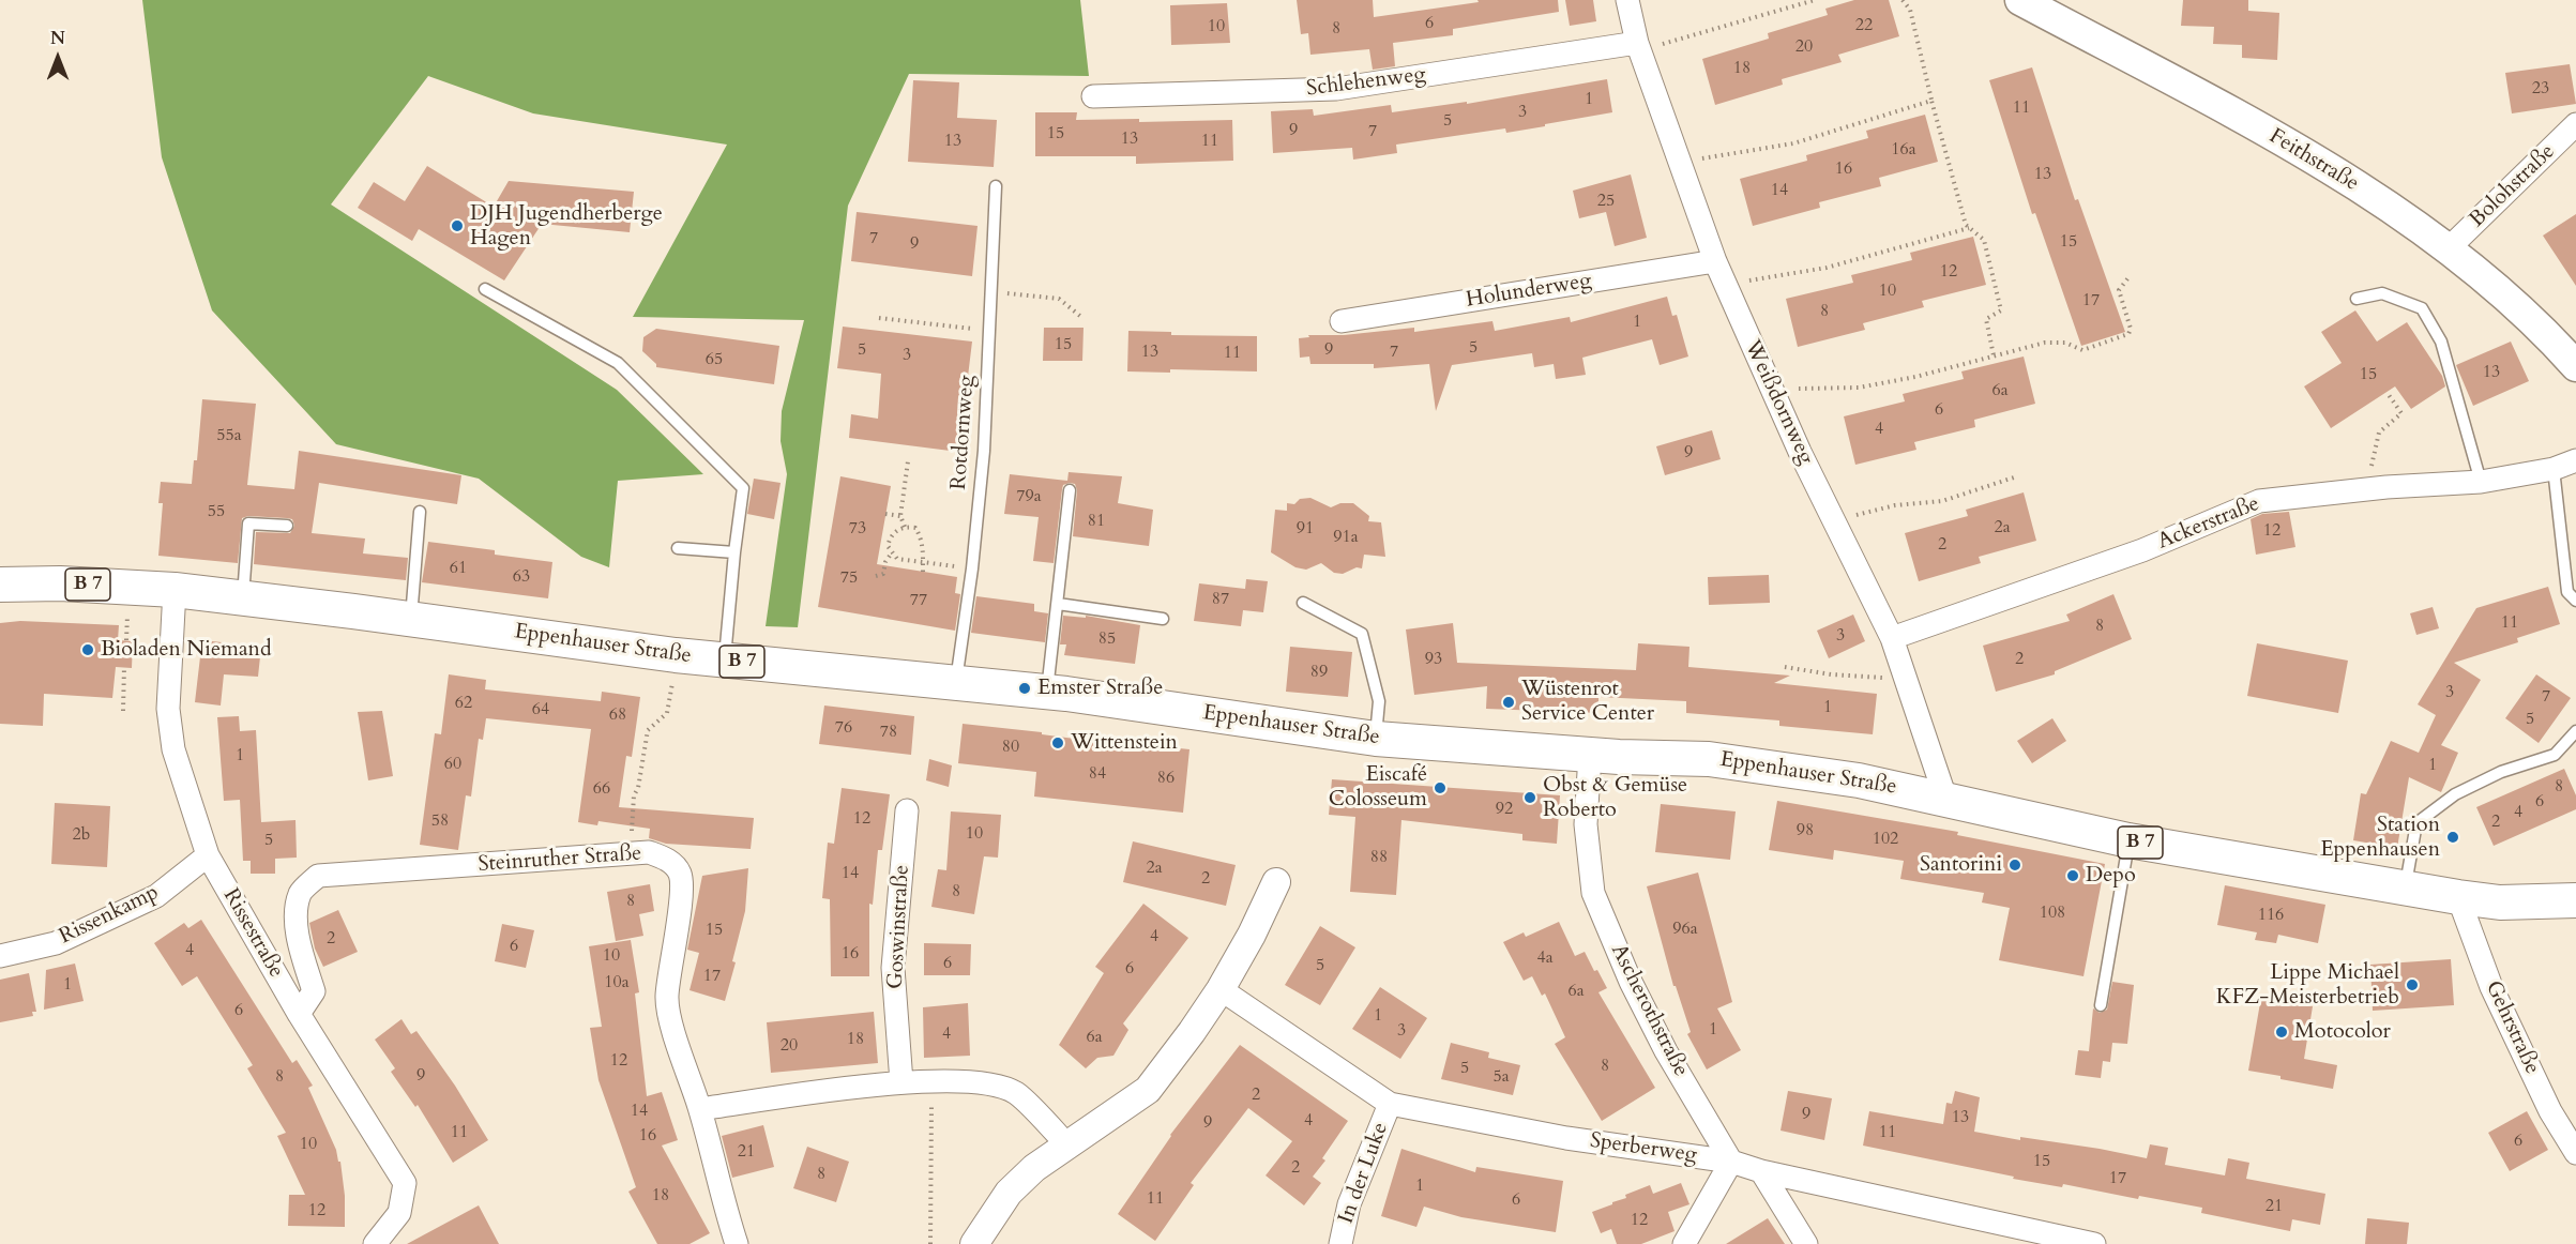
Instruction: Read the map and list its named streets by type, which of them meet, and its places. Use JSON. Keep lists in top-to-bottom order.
{
  "streets": {
    "main road": ["Feithstraße", "B 7", "Eppenhauser Straße"],
    "street": [
      "Schlehenweg",
      "Bolohstraße",
      "Holunderweg",
      "Weißdornweg",
      "Ackerstraße",
      "Steinruther Straße",
      "Rissenkamp",
      "Goswinstraße",
      "Rissestraße",
      "Ascherothstraße",
      "Gehrstraße",
      "Sperberweg",
      "In der Luke"
    ],
    "lane": ["Rotdornweg"]
  },
  "crossings": [
    ["Schlehenweg", "Weißdornweg"],
    ["Feithstraße", "Bolohstraße"],
    ["Holunderweg", "Weißdornweg"],
    ["Weißdornweg", "Ackerstraße"],
    ["Weißdornweg", "Eppenhauser Straße"],
    ["Rotdornweg", "Eppenhauser Straße"],
    ["Eppenhauser Straße", "Rissestraße"],
    ["Eppenhauser Straße", "Ascherothstraße"],
    ["Eppenhauser Straße", "Gehrstraße"],
    ["Steinruther Straße", "Rissestraße"],
    ["Rissenkamp", "Rissestraße"],
    ["Ascherothstraße", "Sperberweg"],
    ["Sperberweg", "In der Luke"]
  ],
  "places": [
    "DJH Jugendherberge Hagen",
    "Bioladen Niemand",
    "Emster Straße",
    "Wüstenrot Service Center",
    "Wittenstein",
    "Eiscafé Colosseum",
    "Obst & Gemüse Roberto",
    "Station Eppenhausen",
    "Santorini",
    "Depo",
    "Lippe Michael KFZ-Meisterbetrieb",
    "Motocolor"
  ],
  "house_numbers": [
    "6",
    "22",
    "10",
    "8",
    "20",
    "18",
    "23",
    "1",
    "11",
    "3",
    "5",
    "9",
    "7",
    "15",
    "13",
    "13",
    "11",
    "16a",
    "16",
    "13",
    "14",
    "25",
    "7",
    "15",
    "9",
    "12",
    "10",
    "17",
    "8",
    "1",
    "15",
    "5",
    "5",
    "9",
    "13",
    "7",
    "11",
    "3",
    "65",
    "13",
    "15",
    "6a",
    "6",
    "4",
    "55a",
    "9",
    "79a",
    "55",
    "81",
    "2a",
    "73",
    "91",
    "12",
    "91a",
    "2",
    "61",
    "63",
    "75",
    "87",
    "77",
    "11",
    "8",
    "3",
    "85",
    "93",
    "2",
    "89",
    "3",
    "7",
    "62",
    "1",
    "64",
    "68",
    "5",
    "76",
    "78",
    "80",
    "1",
    "60",
    "1",
    "84",
    "86",
    "8",
    "66",
    "6",
    "92",
    "4",
    "12",
    "58",
    "2",
    "98",
    "10",
    "2b",
    "102",
    "5",
    "88",
    "2a",
    "14",
    "2",
    "8",
    "8",
    "108",
    "116",
    "96a",
    "15",
    "4",
    "2",
    "6",
    "4",
    "16",
    "10",
    "4a",
    "6",
    "5",
    "6",
    "17",
    "10a",
    "1",
    "6a",
    "6",
    "1",
    "1",
    "3",
    "4",
    "6a",
    "18",
    "20",
    "12",
    "8",
    "5",
    "9",
    "8",
    "5a",
    "2",
    "14",
    "9",
    "13",
    "4",
    "9",
    "11",
    "11",
    "16",
    "6",
    "10",
    "21",
    "15",
    "2",
    "8",
    "17",
    "1",
    "18",
    "11",
    "6",
    "21",
    "12",
    "12"
  ],
  "north": "top"
}
